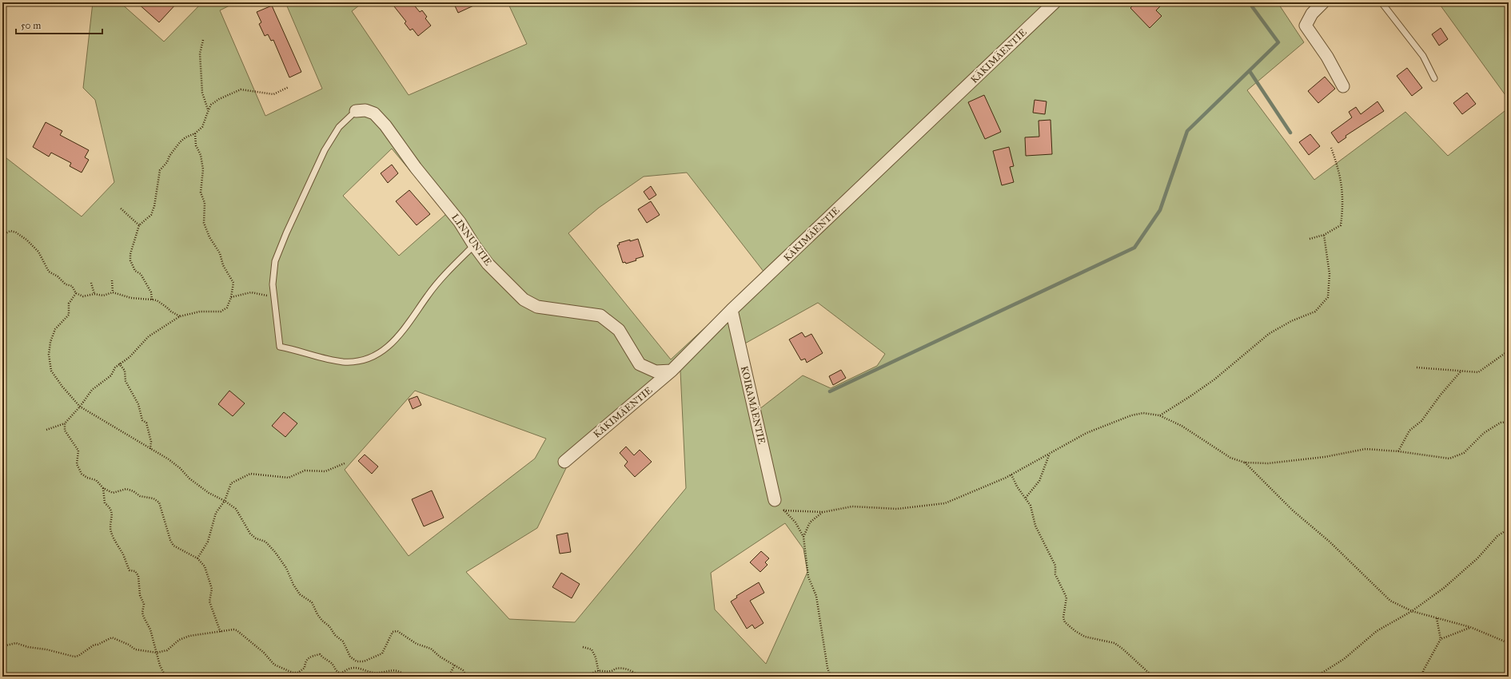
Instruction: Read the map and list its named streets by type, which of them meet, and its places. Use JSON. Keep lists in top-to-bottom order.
{
  "streets": {
    "street": ["KÄKIMÄENTIE", "LINNUNTIE", "KOIRAMÄENTIE"]
  },
  "crossings": [
    ["KÄKIMÄENTIE", "LINNUNTIE"],
    ["KÄKIMÄENTIE", "KOIRAMÄENTIE"]
  ],
  "scale_bar": "50 m"
}
